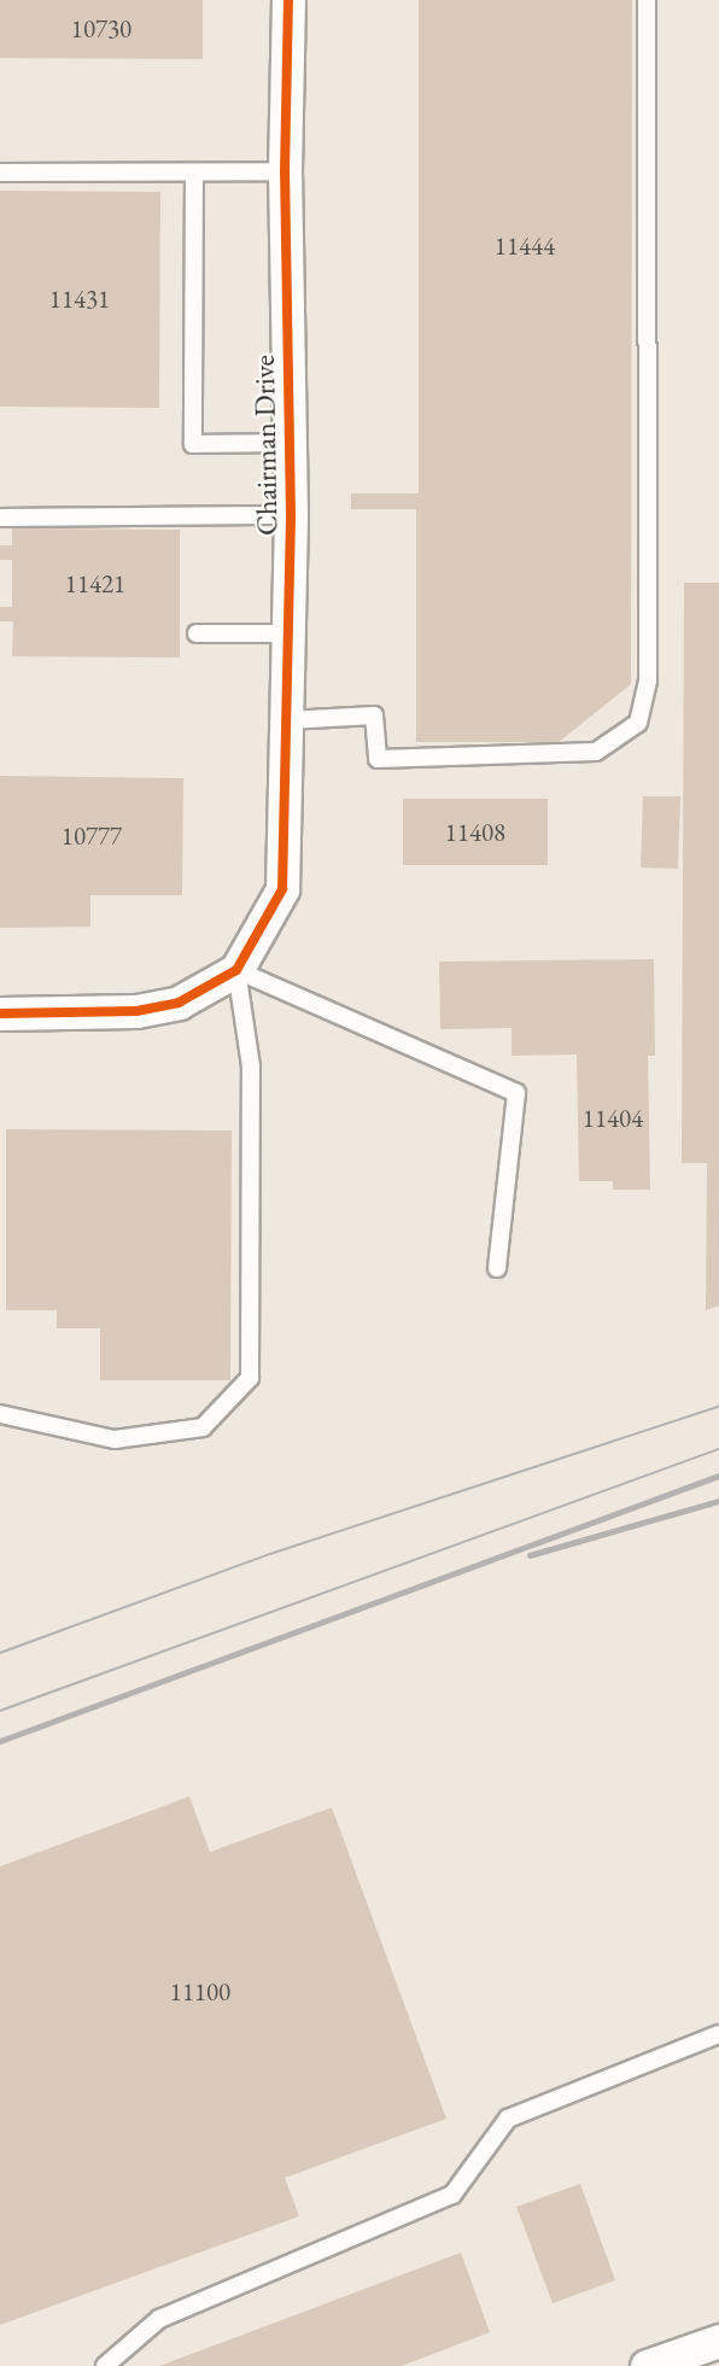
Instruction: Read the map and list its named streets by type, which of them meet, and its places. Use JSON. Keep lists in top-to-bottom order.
{
  "streets": {
    "street": ["Chairman Drive"]
  },
  "house_numbers": [
    "10730",
    "11444",
    "11431",
    "11421",
    "11408",
    "10777",
    "11404",
    "11100"
  ]
}
